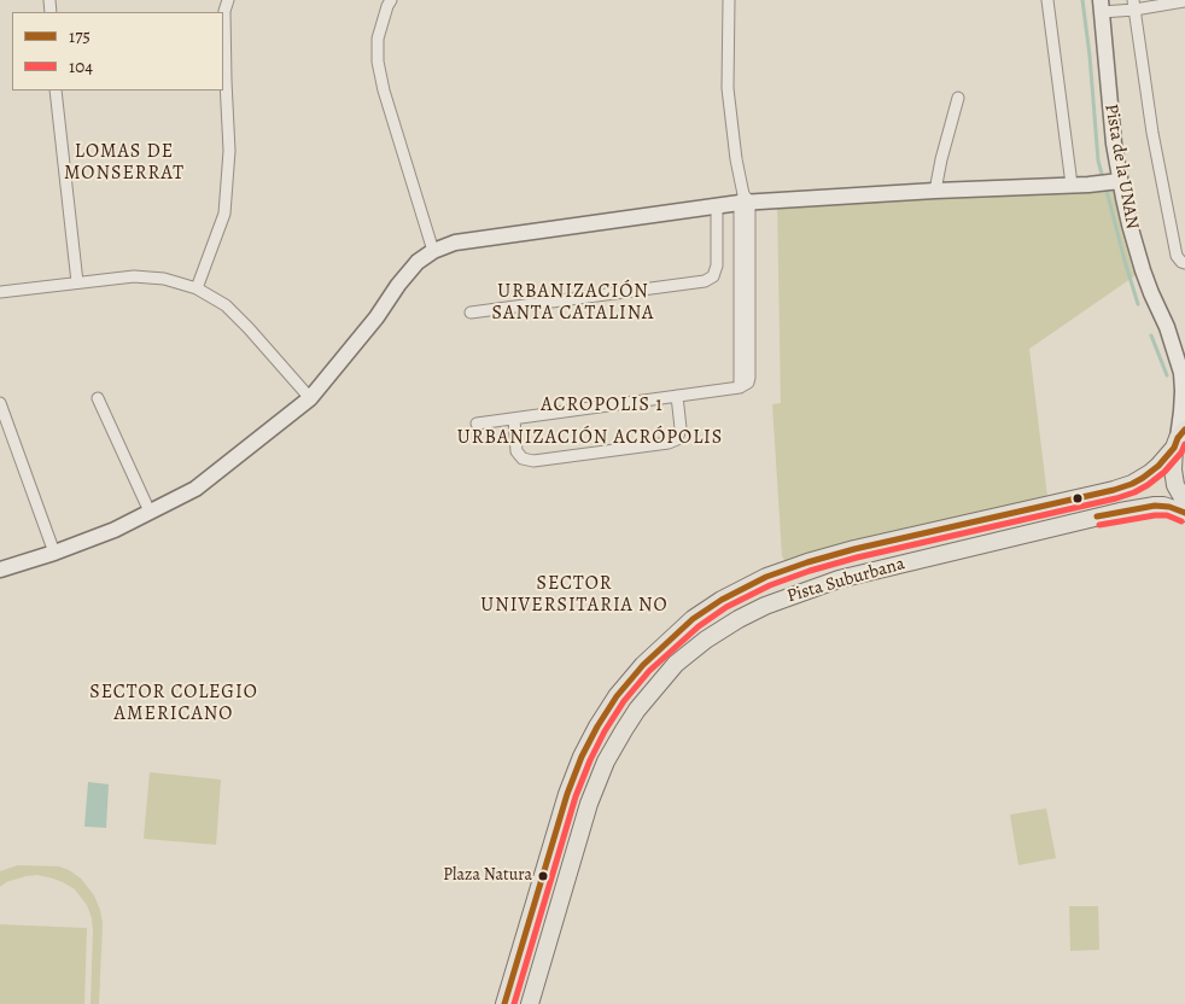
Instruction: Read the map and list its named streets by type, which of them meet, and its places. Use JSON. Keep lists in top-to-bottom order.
{
  "streets": {
    "main road": ["Pista Suburbana"],
    "street": ["Pista de la UNAN"]
  },
  "crossings": [
    ["Pista de la UNAN", "Pista Suburbana"]
  ],
  "districts": [
    "LOMAS DE MONSERRAT",
    "URBANIZACIÓN SANTA CATALINA",
    "ACROPOLIS 1",
    "URBANIZACIÓN ACRÓPOLIS",
    "SECTOR UNIVERSITARIA NO",
    "SECTOR COLEGIO AMERICANO"
  ],
  "places": ["Plaza Natura"],
  "lines": ["transit line 175", "transit line 104"],
  "legend": ["175", "104"]
}
